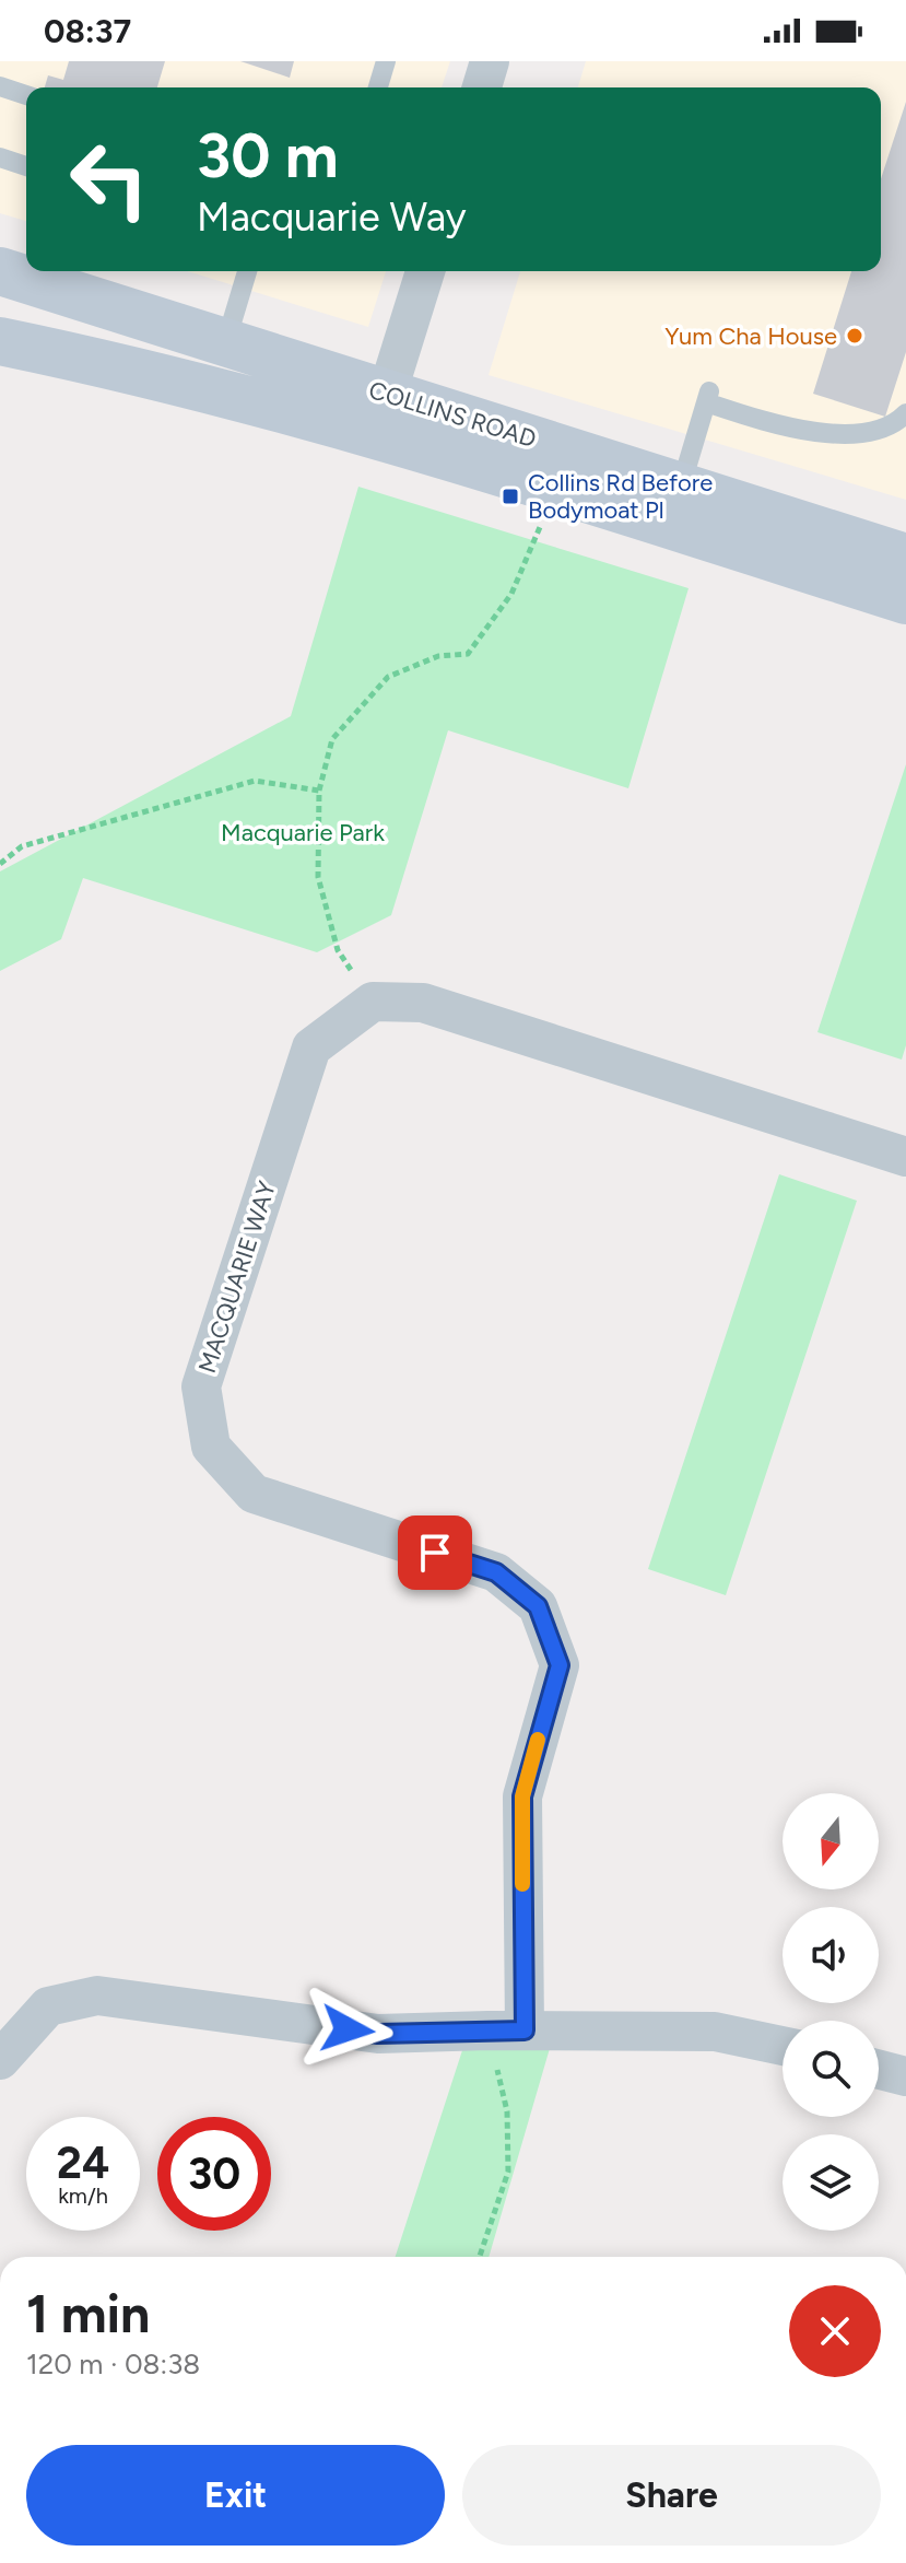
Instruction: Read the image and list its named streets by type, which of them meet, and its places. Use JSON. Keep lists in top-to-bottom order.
{
  "streets": {
    "main road": ["COLLINS ROAD"],
    "street": ["MACQUARIE WAY"]
  },
  "parks": ["Macquarie Park"],
  "places": {
    "other": ["Yum Cha House"],
    "transit": ["Collins Rd Before Bodymoat Pl"]
  },
  "north": "bottom",
  "page": {
    "status": "08:37",
    "turn": ["30 m", "Macquarie Way"],
    "speed": "24 km/h",
    "limit": "30",
    "heading": ["1 min", "120 m · 08:38"],
    "buttons": ["Exit", "Share"]
  }
}
